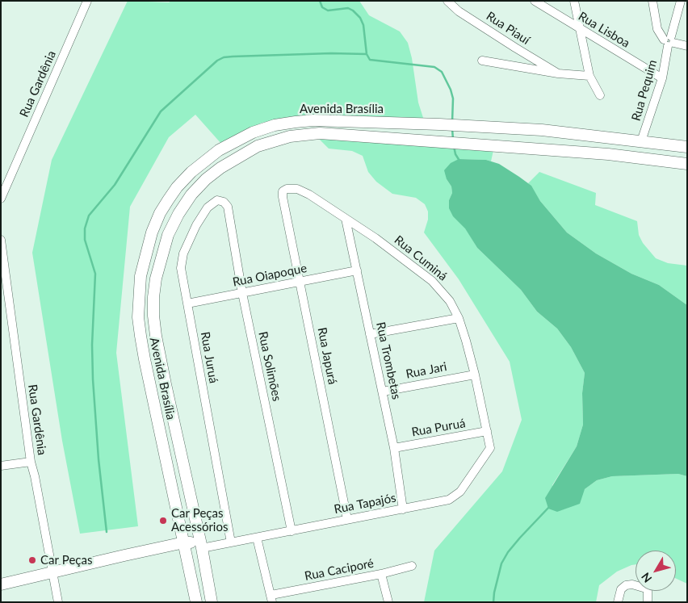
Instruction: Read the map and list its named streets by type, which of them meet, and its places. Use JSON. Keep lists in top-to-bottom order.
{
  "streets": {
    "street": [
      "Rua Piauí",
      "Rua Lisboa",
      "Rua Gardênia",
      "Rua Pequim",
      "Avenida Brasília",
      "Rua Cuminá",
      "Rua Oiapoque",
      "Rua Japurá",
      "Rua Juruá",
      "Rua Trombetas",
      "Rua Solimões",
      "Rua Jari",
      "Rua Puruá",
      "Rua Tapajós",
      "Rua Caciporé"
    ]
  },
  "crossings": [
    ["Rua Lisboa", "Rua Pequim"],
    ["Rua Pequim", "Avenida Brasília"],
    ["Avenida Brasília", "Rua Tapajós"],
    ["Rua Cuminá", "Rua Japurá"],
    ["Rua Cuminá", "Rua Trombetas"],
    ["Rua Cuminá", "Rua Jari"],
    ["Rua Cuminá", "Rua Puruá"],
    ["Rua Cuminá", "Rua Tapajós"],
    ["Rua Oiapoque", "Rua Japurá"],
    ["Rua Oiapoque", "Rua Juruá"],
    ["Rua Oiapoque", "Rua Trombetas"],
    ["Rua Oiapoque", "Rua Solimões"],
    ["Rua Japurá", "Rua Tapajós"],
    ["Rua Juruá", "Rua Solimões"],
    ["Rua Juruá", "Rua Tapajós"],
    ["Rua Trombetas", "Rua Jari"],
    ["Rua Trombetas", "Rua Puruá"],
    ["Rua Trombetas", "Rua Tapajós"],
    ["Rua Solimões", "Rua Tapajós"],
    ["Rua Puruá", "Rua Tapajós"]
  ],
  "places": ["Car Peças Acessórios", "Car Peças"],
  "north": "bottom left"
}
